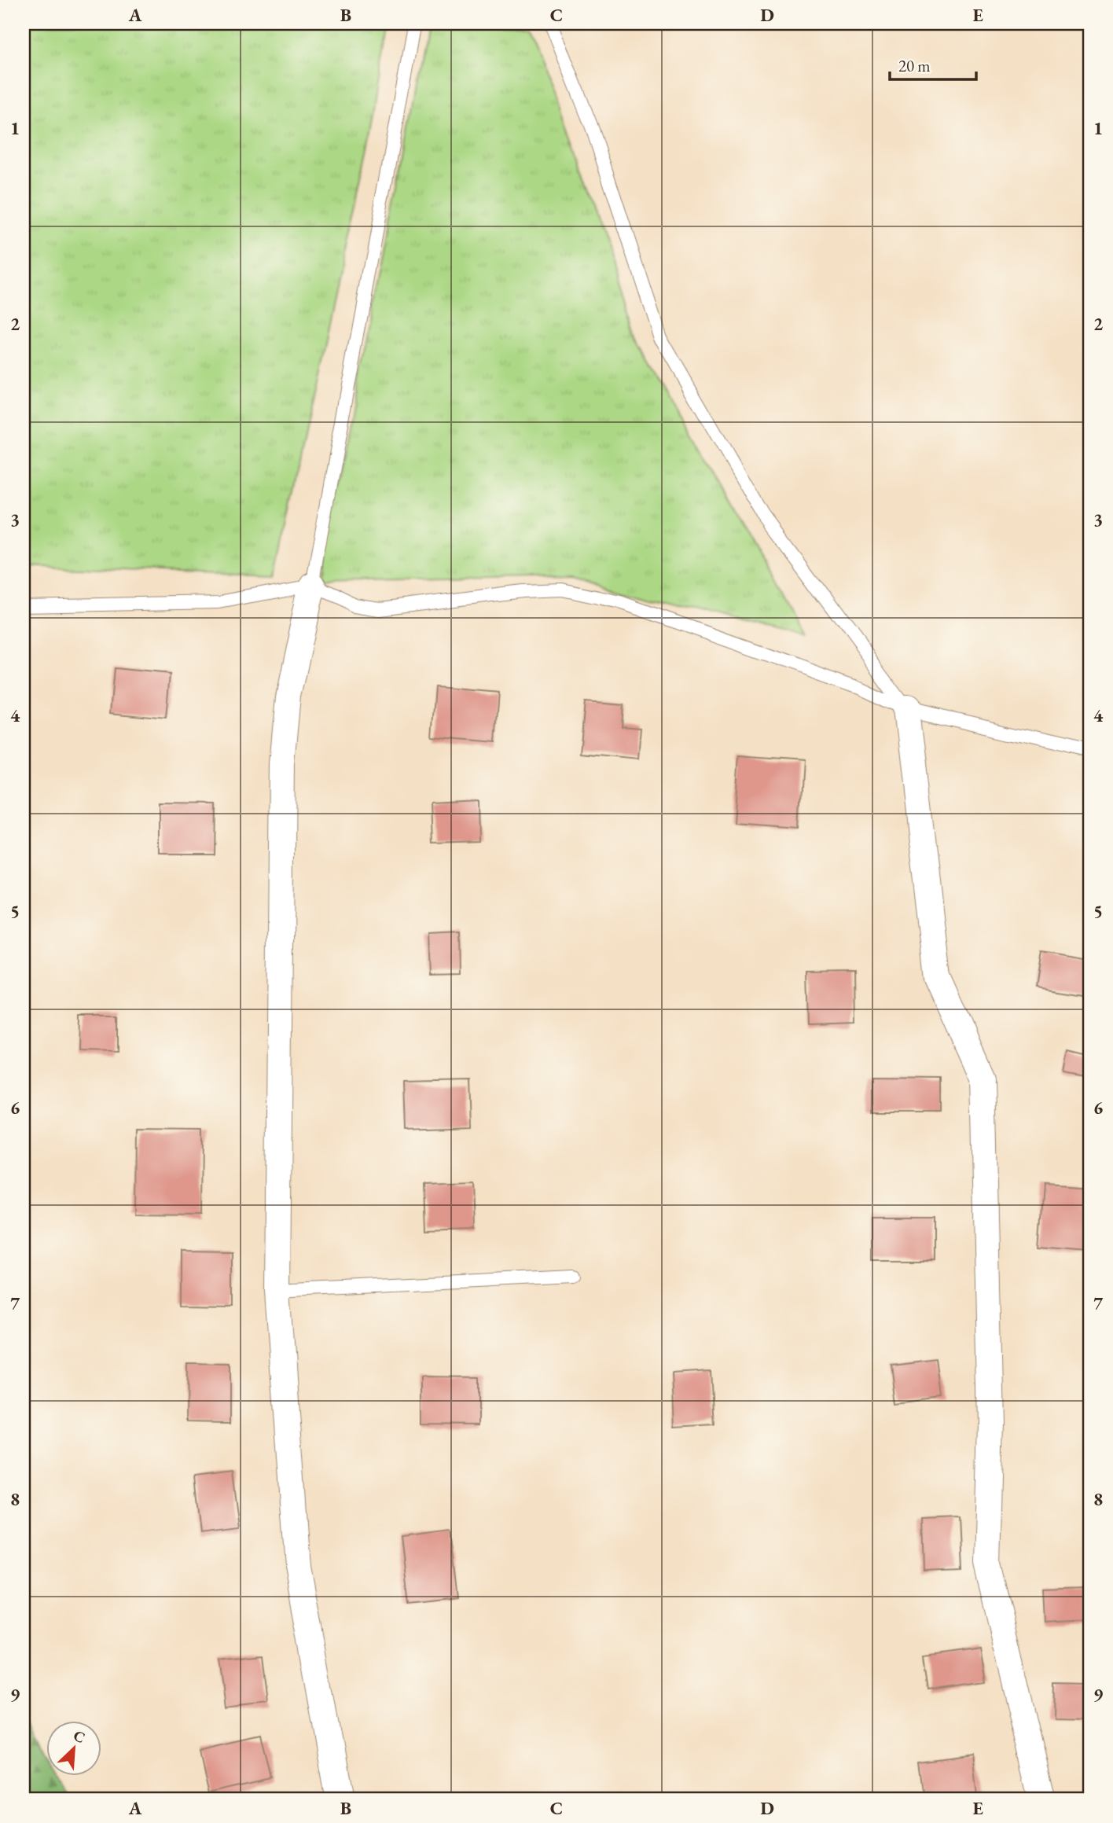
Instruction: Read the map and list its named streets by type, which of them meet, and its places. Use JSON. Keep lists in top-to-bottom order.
{
  "scale_bar": "20 m",
  "north": "top right",
  "grid": {
    "columns": [
      "A",
      "B",
      "C",
      "D",
      "E"
    ],
    "rows": [
      "1",
      "2",
      "3",
      "4",
      "5",
      "6",
      "7",
      "8",
      "9"
    ]
  }
}
